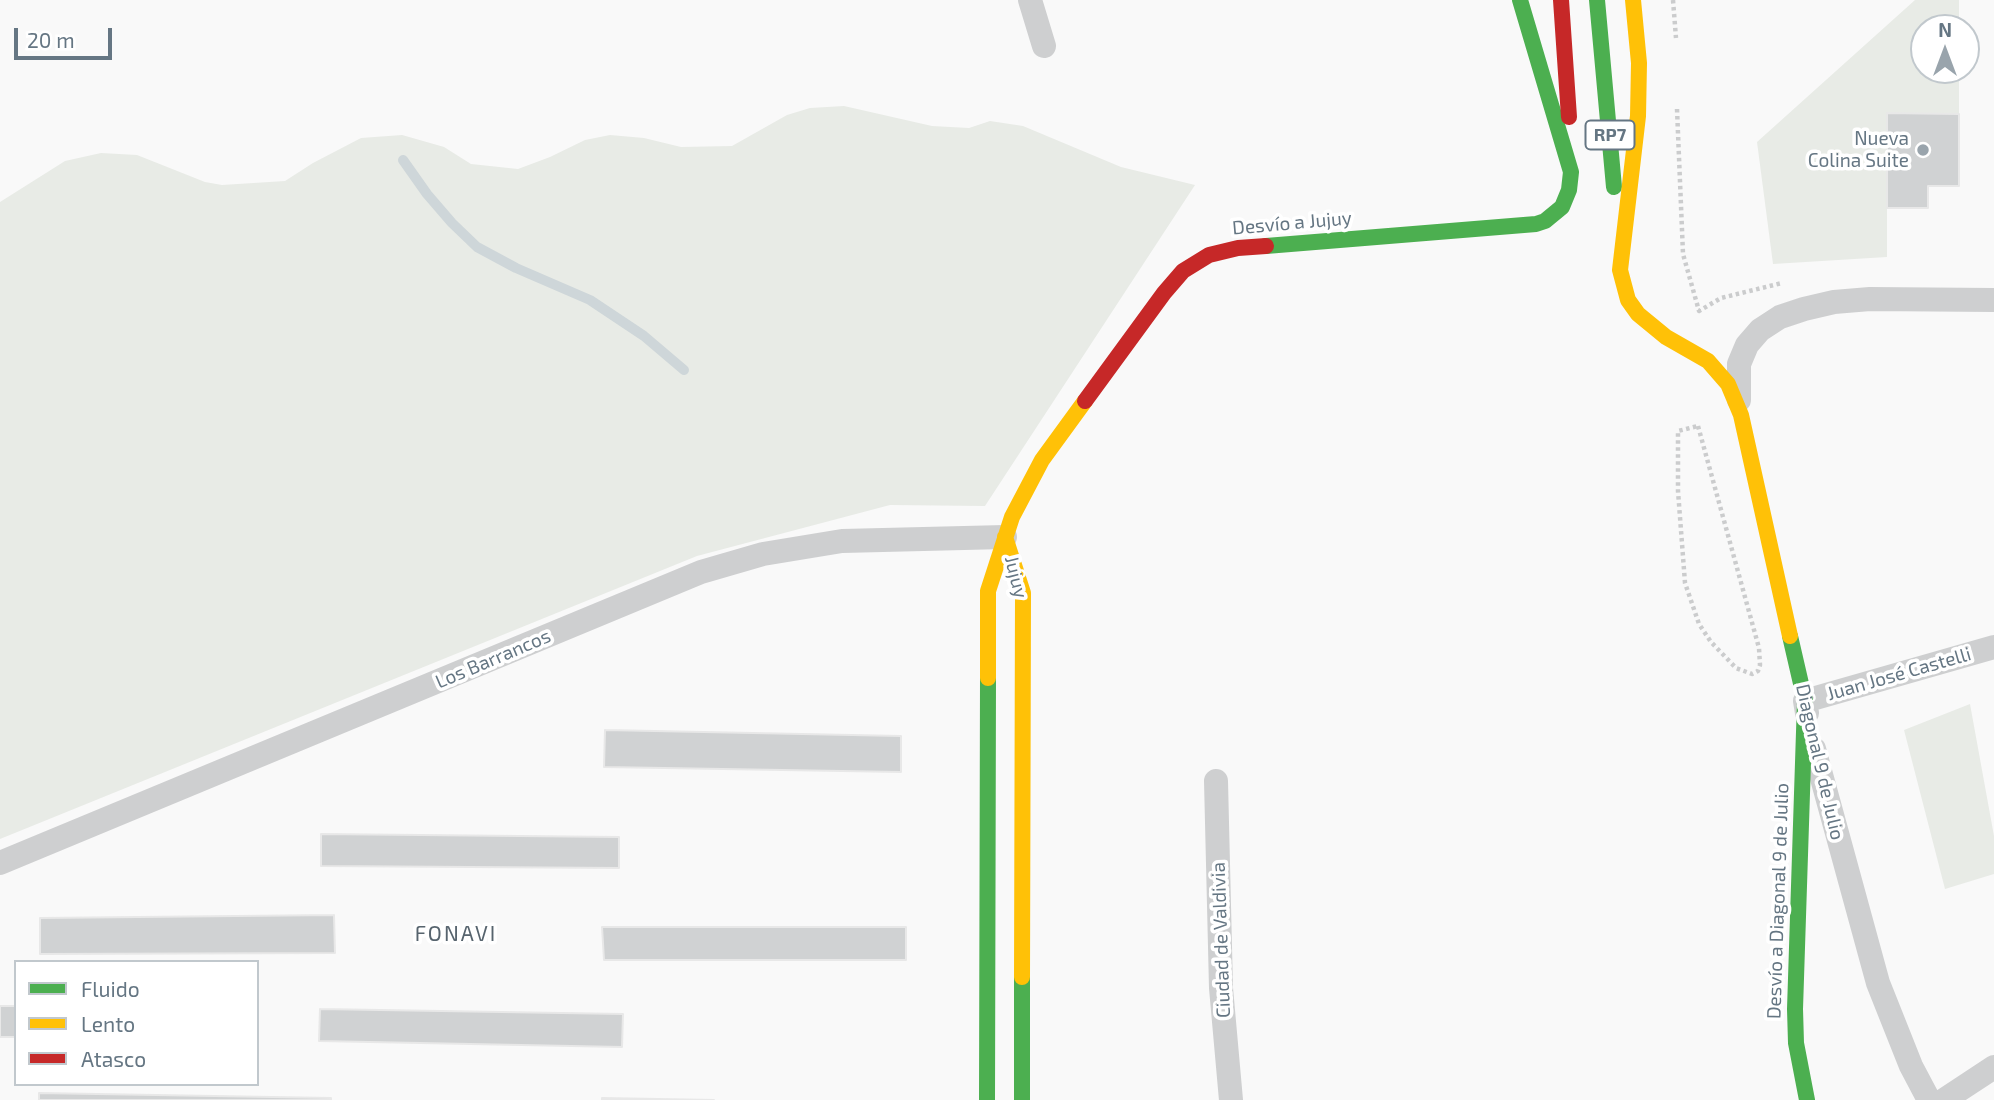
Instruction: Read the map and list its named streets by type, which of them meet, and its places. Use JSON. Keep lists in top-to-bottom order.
{
  "streets": {
    "main road": [
      "RP7",
      "Desvío a Jujuy",
      "Jujuy",
      "Diagonal 9 de Julio",
      "Desvío a Diagonal 9 de Julio"
    ],
    "street": ["Los Barrancos", "Juan José Castelli", "Ciudad de Valdivia"]
  },
  "crossings": [
    ["RP7", "Desvío a Jujuy"],
    ["RP7", "Diagonal 9 de Julio"],
    ["Desvío a Jujuy", "Jujuy"],
    ["Desvío a Jujuy", "Los Barrancos"],
    ["Jujuy", "Los Barrancos"],
    ["Juan José Castelli", "Diagonal 9 de Julio"],
    ["Juan José Castelli", "Desvío a Diagonal 9 de Julio"],
    ["Diagonal 9 de Julio", "Desvío a Diagonal 9 de Julio"]
  ],
  "districts": ["FONAVI"],
  "places": ["Nueva Colina Suite"],
  "legend": ["Fluido", "Lento", "Atasco"],
  "scale_bar": "20 m",
  "north": "top"
}
